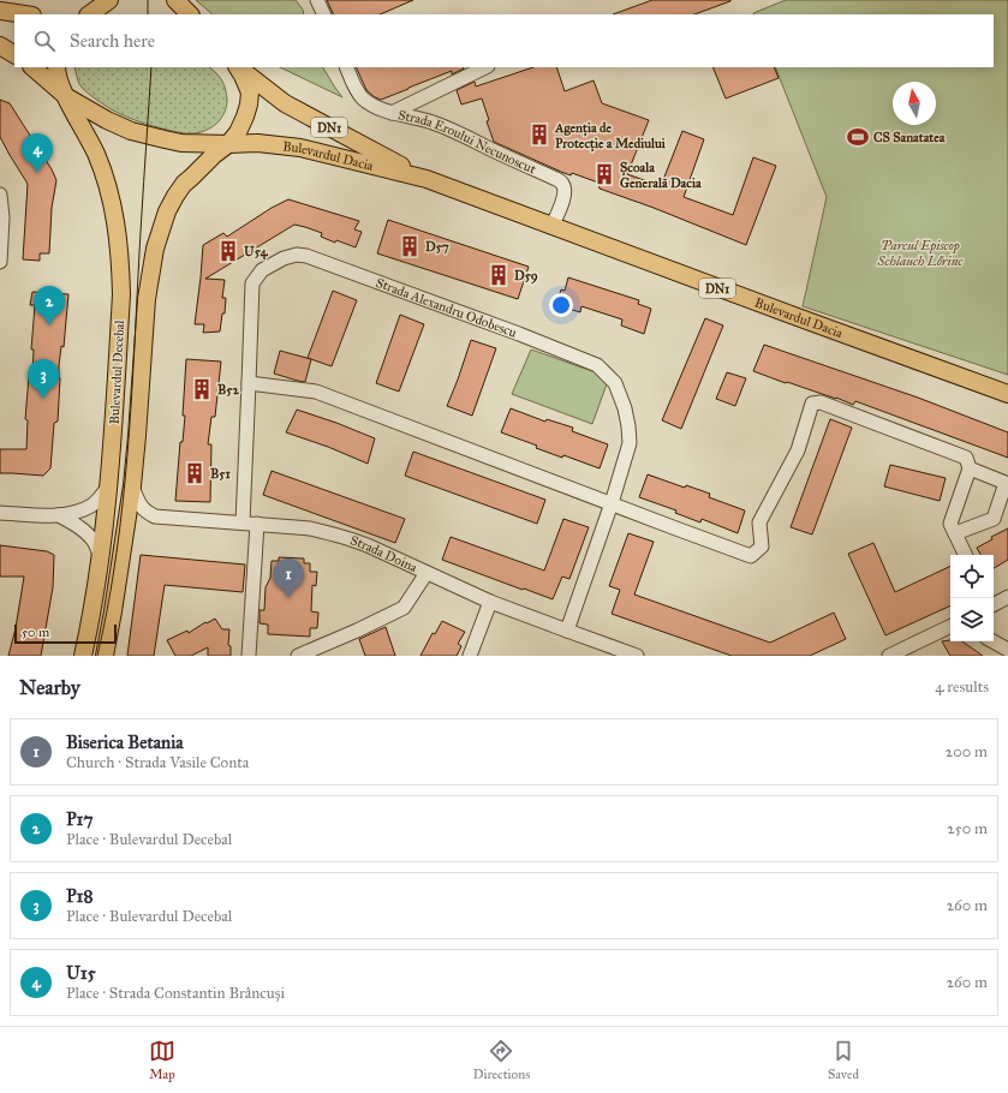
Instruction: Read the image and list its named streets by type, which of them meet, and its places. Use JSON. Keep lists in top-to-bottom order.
{
  "streets": {
    "main road": ["DN1", "Bulevardul Dacia", "Bulevardul Decebal"],
    "street": ["Strada Eroului Necunoscut", "Strada Alexandru Odobescu", "Strada Doina"]
  },
  "crossings": [
    ["Strada Eroului Necunoscut", "Bulevardul Dacia"],
    ["Bulevardul Dacia", "Bulevardul Decebal"],
    ["Strada Alexandru Odobescu", "Strada Doina"],
    ["Bulevardul Decebal", "Strada Doina"]
  ],
  "parks": ["Parcul Episcop Schlauch Lőrinc"],
  "places": {
    "building": [
      "Agenția de Protecție a Mediului",
      "Școala Generală Dacia",
      "D57",
      "U54",
      "D59",
      "B52",
      "B51"
    ],
    "sports": ["CS Sanatatea"]
  },
  "scale_bar": "50 m",
  "north": "top",
  "page": {
    "search": "Search here",
    "pins": [
      "4",
      "2",
      "3",
      "1"
    ],
    "scale": "50 m",
    "heading": ["Nearby", "4 results"],
    "list": [
      {
        "mark": "1",
        "name": "Biserica Betania",
        "note": "Church · Strada Vasile Conta",
        "value": "200 m"
      },
      {
        "mark": "2",
        "name": "P17",
        "note": "Place · Bulevardul Decebal",
        "value": "250 m"
      },
      {
        "mark": "3",
        "name": "P18",
        "note": "Place · Bulevardul Decebal",
        "value": "260 m"
      },
      {
        "mark": "4",
        "name": "U15",
        "note": "Place · Strada Constantin Brâncuși",
        "value": "260 m"
      }
    ],
    "nav": ["Map", "Directions", "Saved"]
  }
}
